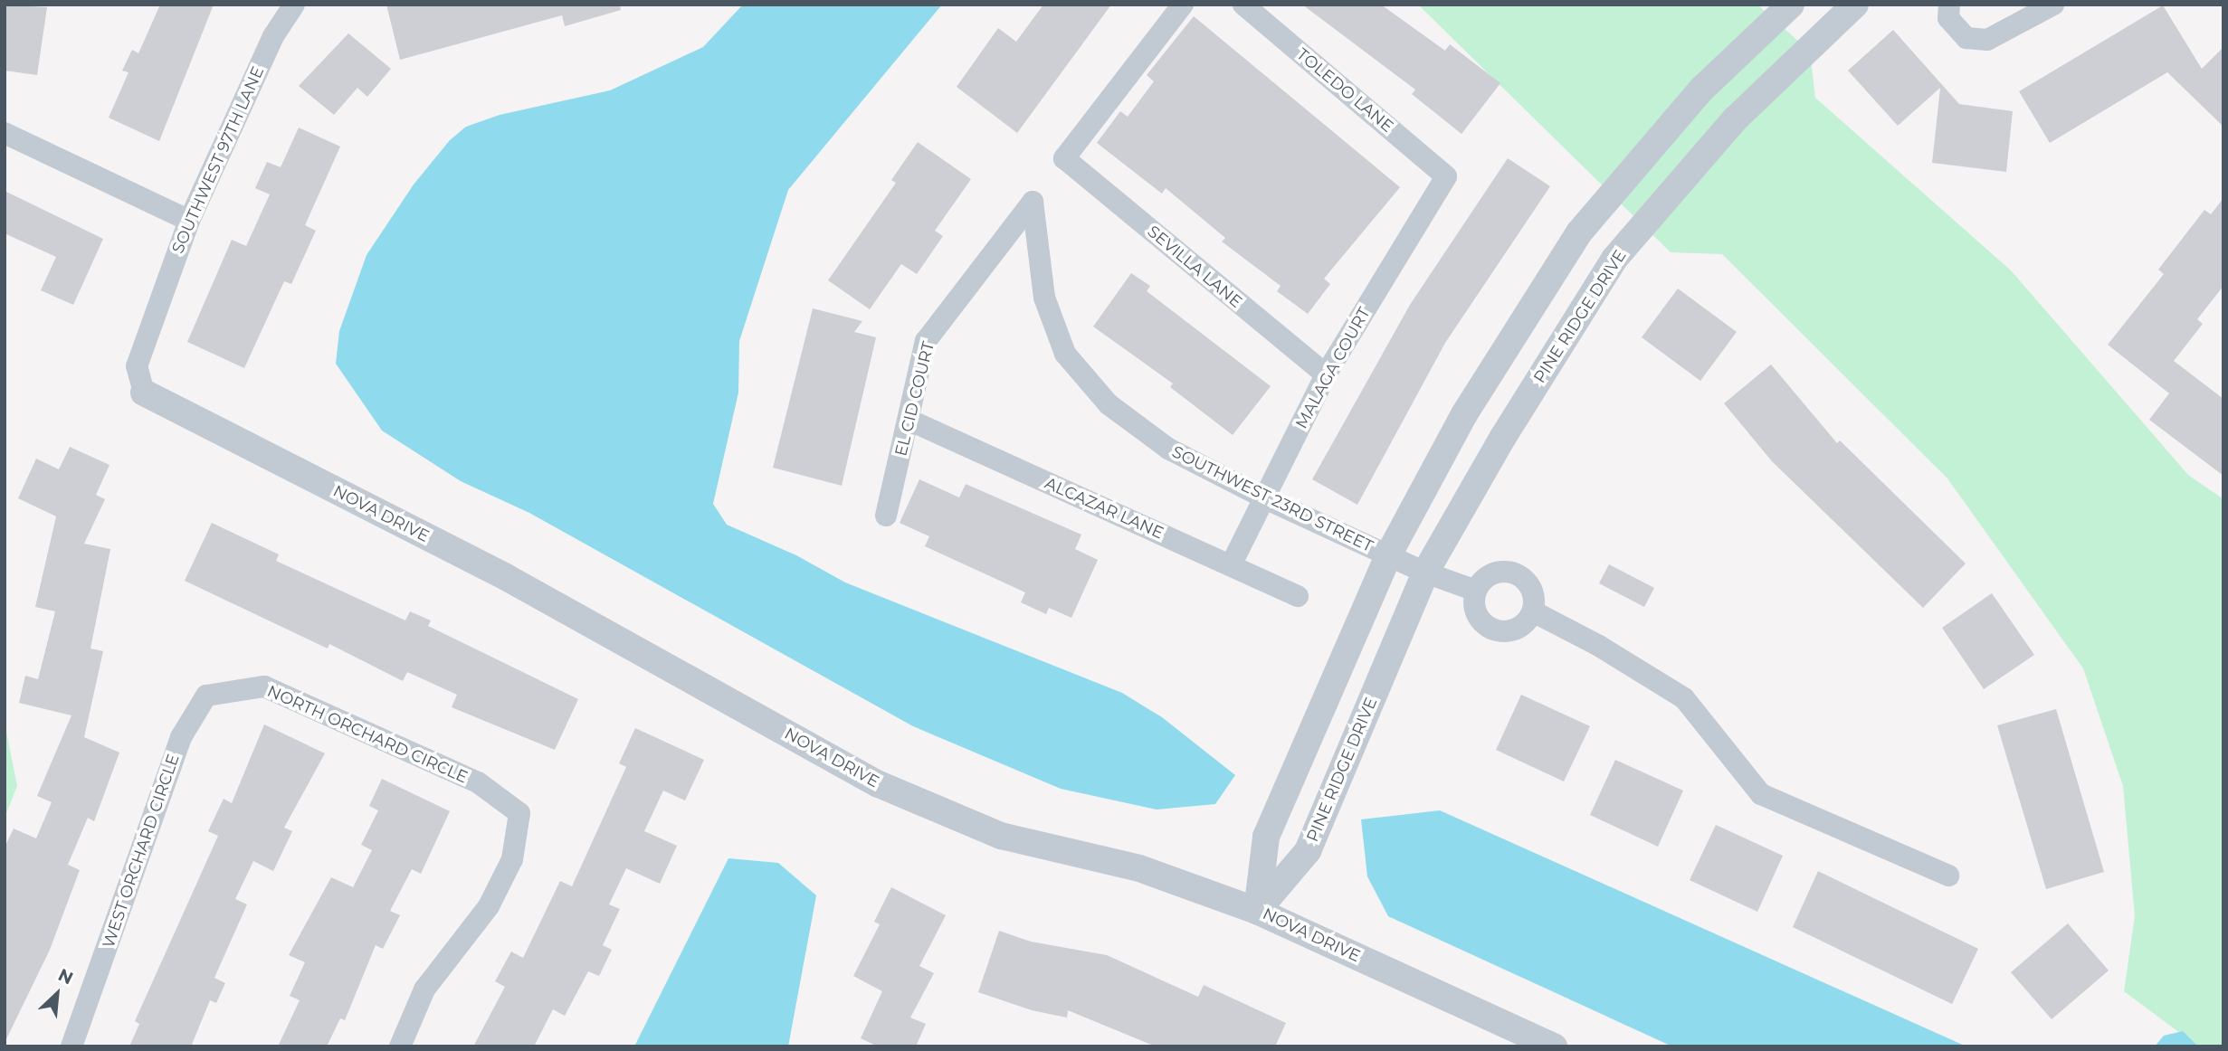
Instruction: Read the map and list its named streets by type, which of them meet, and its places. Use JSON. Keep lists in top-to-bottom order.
{
  "streets": {
    "street": [
      "TOLEDO LANE",
      "SOUTHWEST 97TH LANE",
      "SEVILLA LANE",
      "PINE RIDGE DRIVE",
      "MALAGA COURT",
      "EL CID COURT",
      "SOUTHWEST 23RD STREET",
      "ALCAZAR LANE",
      "NOVA DRIVE",
      "NORTH ORCHARD CIRCLE",
      "WEST ORCHARD CIRCLE"
    ]
  },
  "crossings": [
    ["TOLEDO LANE", "MALAGA COURT"],
    ["SOUTHWEST 97TH LANE", "NOVA DRIVE"],
    ["SEVILLA LANE", "MALAGA COURT"],
    ["PINE RIDGE DRIVE", "SOUTHWEST 23RD STREET"],
    ["PINE RIDGE DRIVE", "NOVA DRIVE"],
    ["MALAGA COURT", "SOUTHWEST 23RD STREET"],
    ["MALAGA COURT", "ALCAZAR LANE"],
    ["EL CID COURT", "SOUTHWEST 23RD STREET"],
    ["EL CID COURT", "ALCAZAR LANE"],
    ["NORTH ORCHARD CIRCLE", "WEST ORCHARD CIRCLE"]
  ],
  "north": "top right"
}
